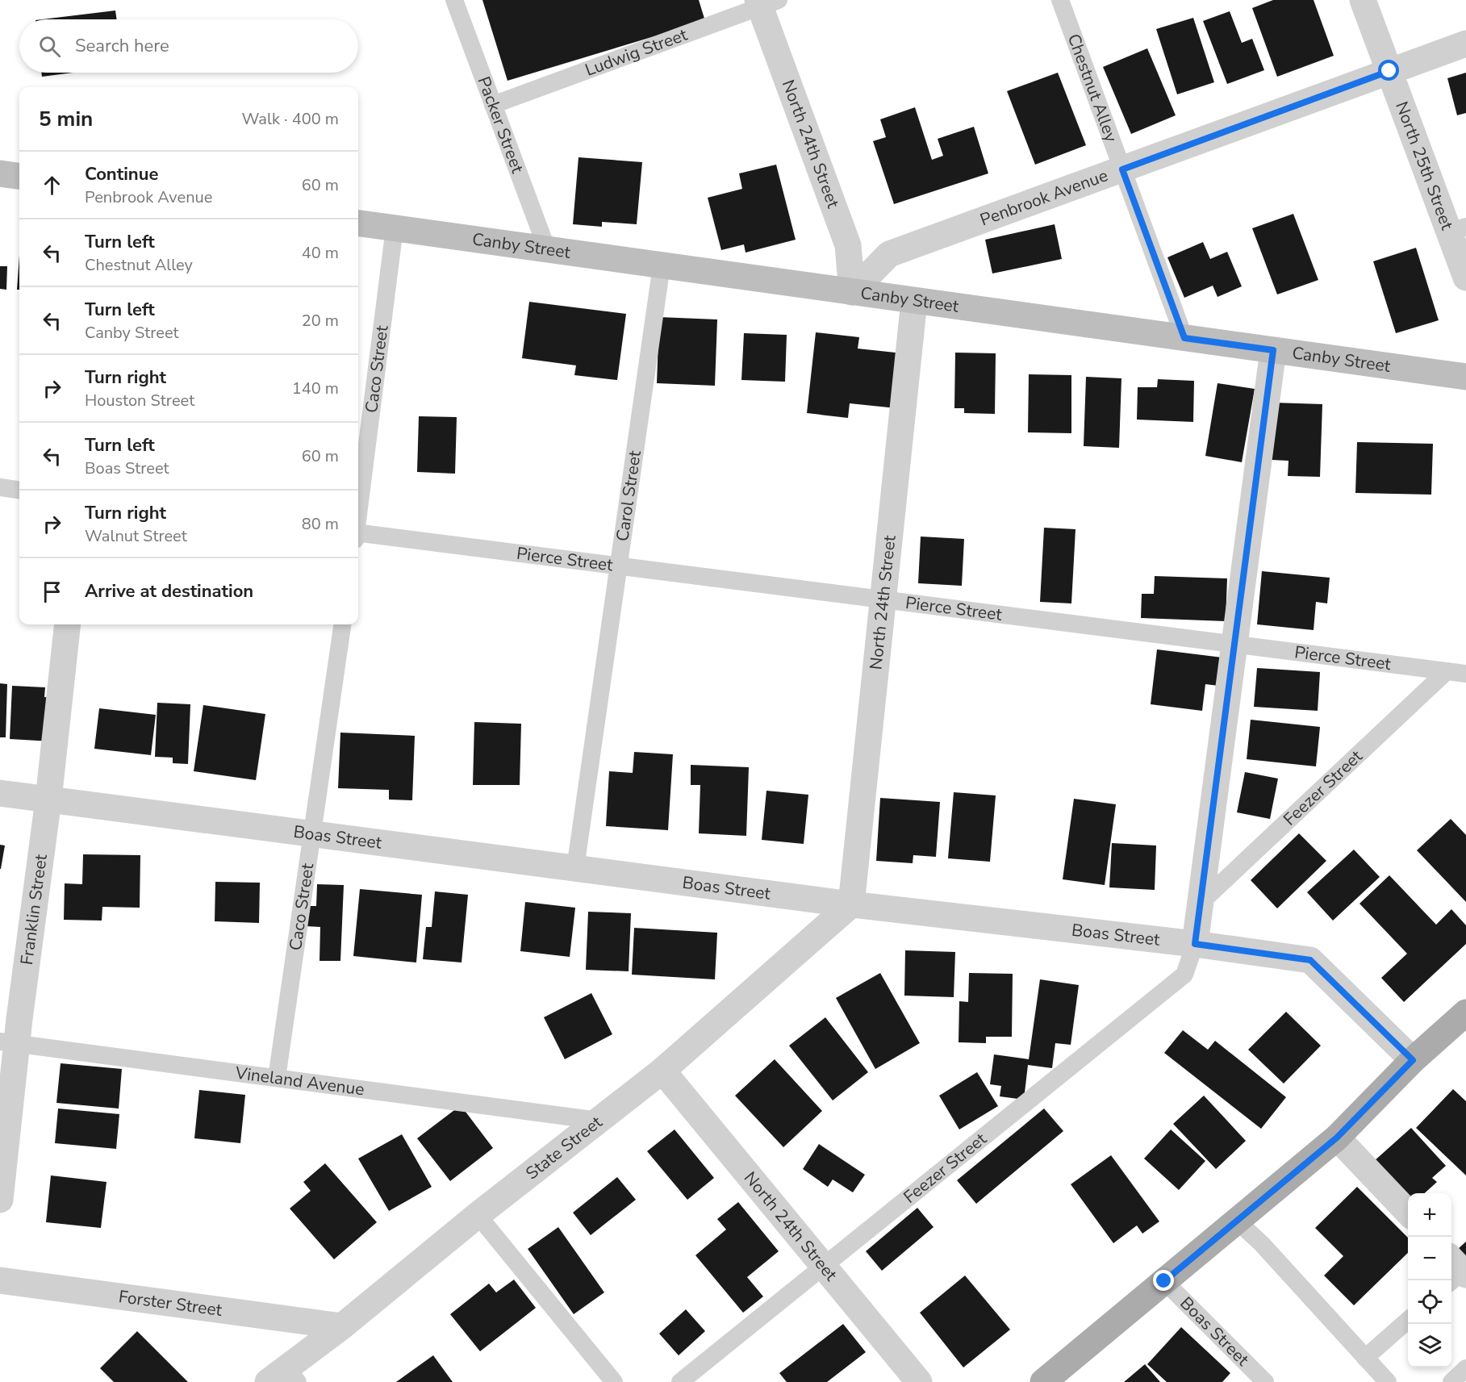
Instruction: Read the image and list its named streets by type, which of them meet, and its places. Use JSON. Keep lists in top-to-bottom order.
{
  "streets": {
    "main road": ["Canby Street"],
    "street": [
      "North 24th Street",
      "North 25th Street",
      "Penbrook Avenue",
      "Boas Street",
      "Franklin Street",
      "State Street",
      "Forster Street"
    ],
    "lane": [
      "Ludwig Street",
      "Chestnut Alley",
      "Packer Street",
      "Caco Street",
      "Carol Street",
      "Pierce Street",
      "Feezer Street",
      "Vineland Avenue"
    ]
  },
  "crossings": [
    ["Ludwig Street", "Packer Street"],
    ["Ludwig Street", "North 24th Street"],
    ["Chestnut Alley", "Penbrook Avenue"],
    ["Chestnut Alley", "Canby Street"],
    ["Packer Street", "Canby Street"],
    ["North 24th Street", "Penbrook Avenue"],
    ["North 24th Street", "Canby Street"],
    ["North 24th Street", "Pierce Street"],
    ["North 24th Street", "Feezer Street"],
    ["North 24th Street", "Boas Street"],
    ["North 24th Street", "State Street"],
    ["North 25th Street", "Penbrook Avenue"],
    ["Penbrook Avenue", "Canby Street"],
    ["Canby Street", "Caco Street"],
    ["Canby Street", "Carol Street"],
    ["Caco Street", "Boas Street"],
    ["Caco Street", "Vineland Avenue"],
    ["Carol Street", "Pierce Street"],
    ["Carol Street", "Boas Street"],
    ["Pierce Street", "Feezer Street"],
    ["Feezer Street", "Boas Street"],
    ["Boas Street", "Franklin Street"],
    ["Boas Street", "State Street"],
    ["Franklin Street", "Vineland Avenue"],
    ["Vineland Avenue", "State Street"],
    ["State Street", "Forster Street"]
  ],
  "page": {
    "search": "Search here",
    "heading": ["5 min", "Walk · 400 m"],
    "list": [
      ["Continue", "Penbrook Avenue", "60 m"],
      ["Turn left", "Chestnut Alley", "40 m"],
      ["Turn left", "Canby Street", "20 m"],
      ["Turn right", "Houston Street", "140 m"],
      ["Turn left", "Boas Street", "60 m"],
      ["Turn right", "Walnut Street", "80 m"],
      "Arrive at destination"
    ],
    "map_buttons": ["+", "−"]
  }
}
